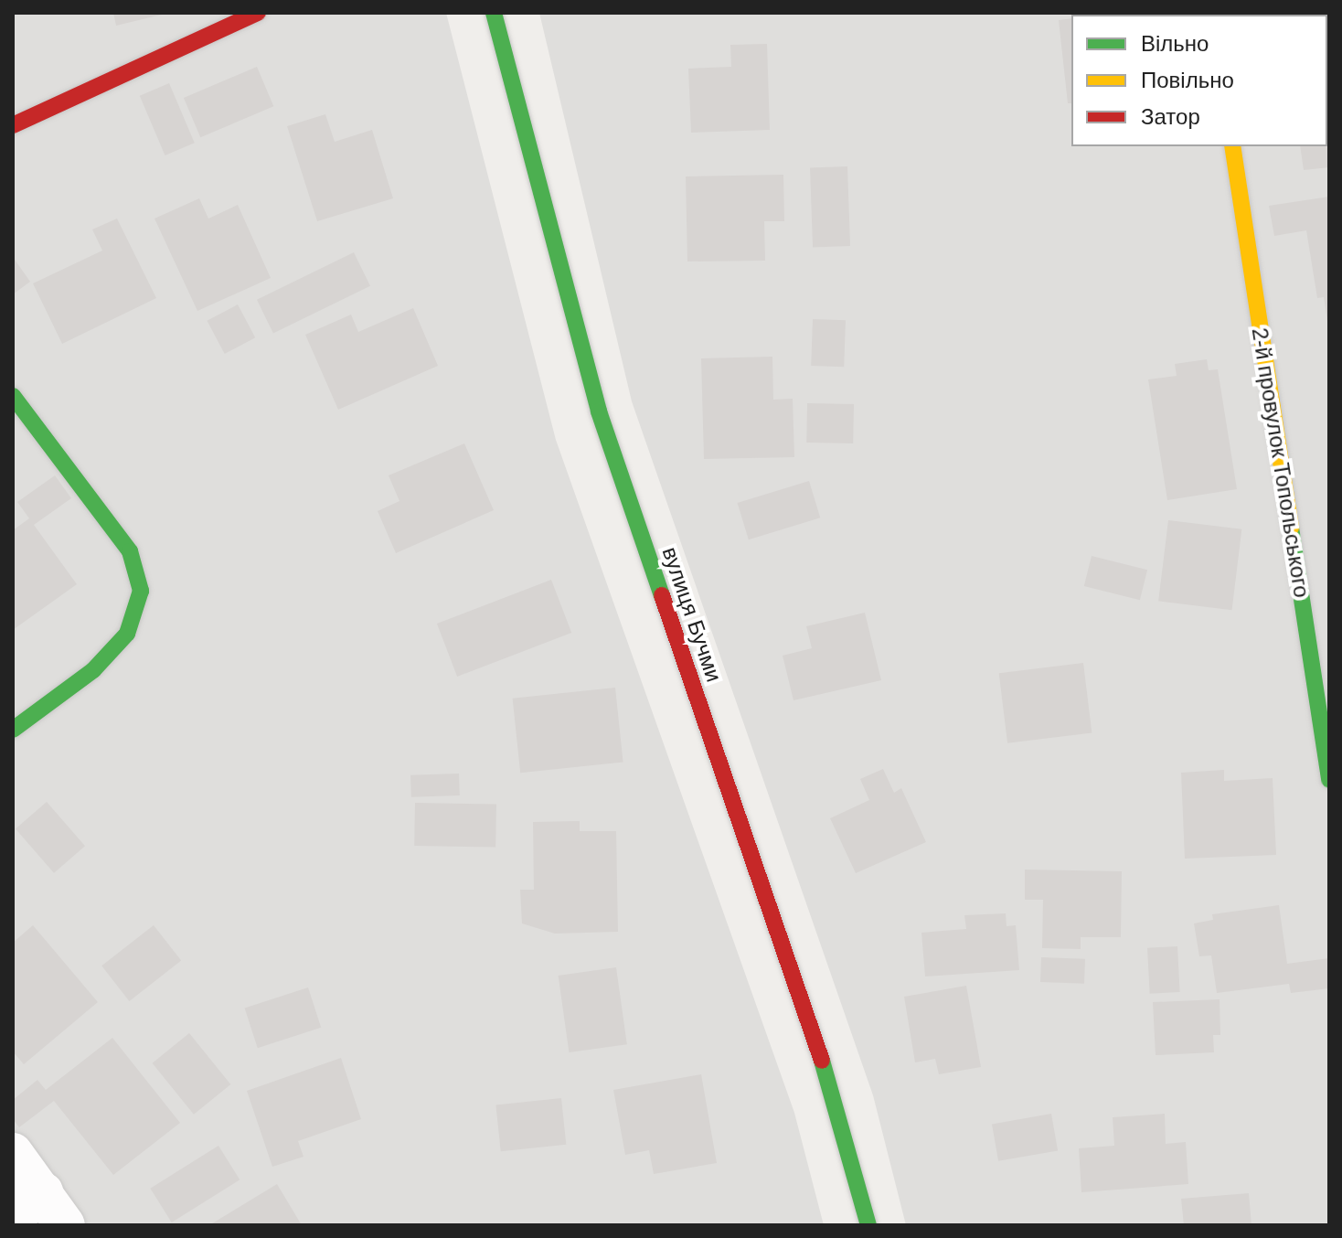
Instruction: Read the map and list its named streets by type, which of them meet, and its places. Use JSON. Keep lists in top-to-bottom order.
{
  "streets": {
    "street": ["2-й провулок Топольського", "вулиця Бучми"]
  },
  "legend": ["Вільно", "Повільно", "Затор"]
}
